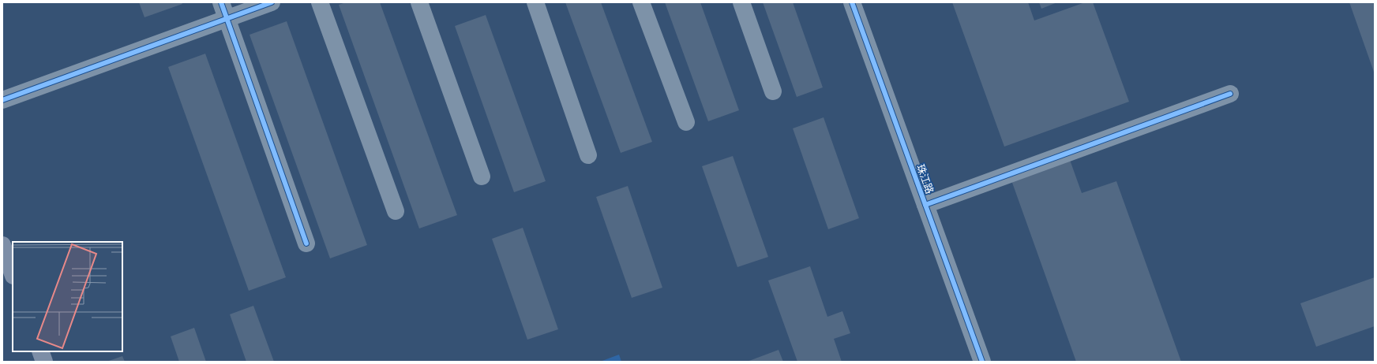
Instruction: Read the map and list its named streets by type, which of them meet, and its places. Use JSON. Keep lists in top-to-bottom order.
{
  "streets": {
    "street": ["珠江路"]
  }
}
